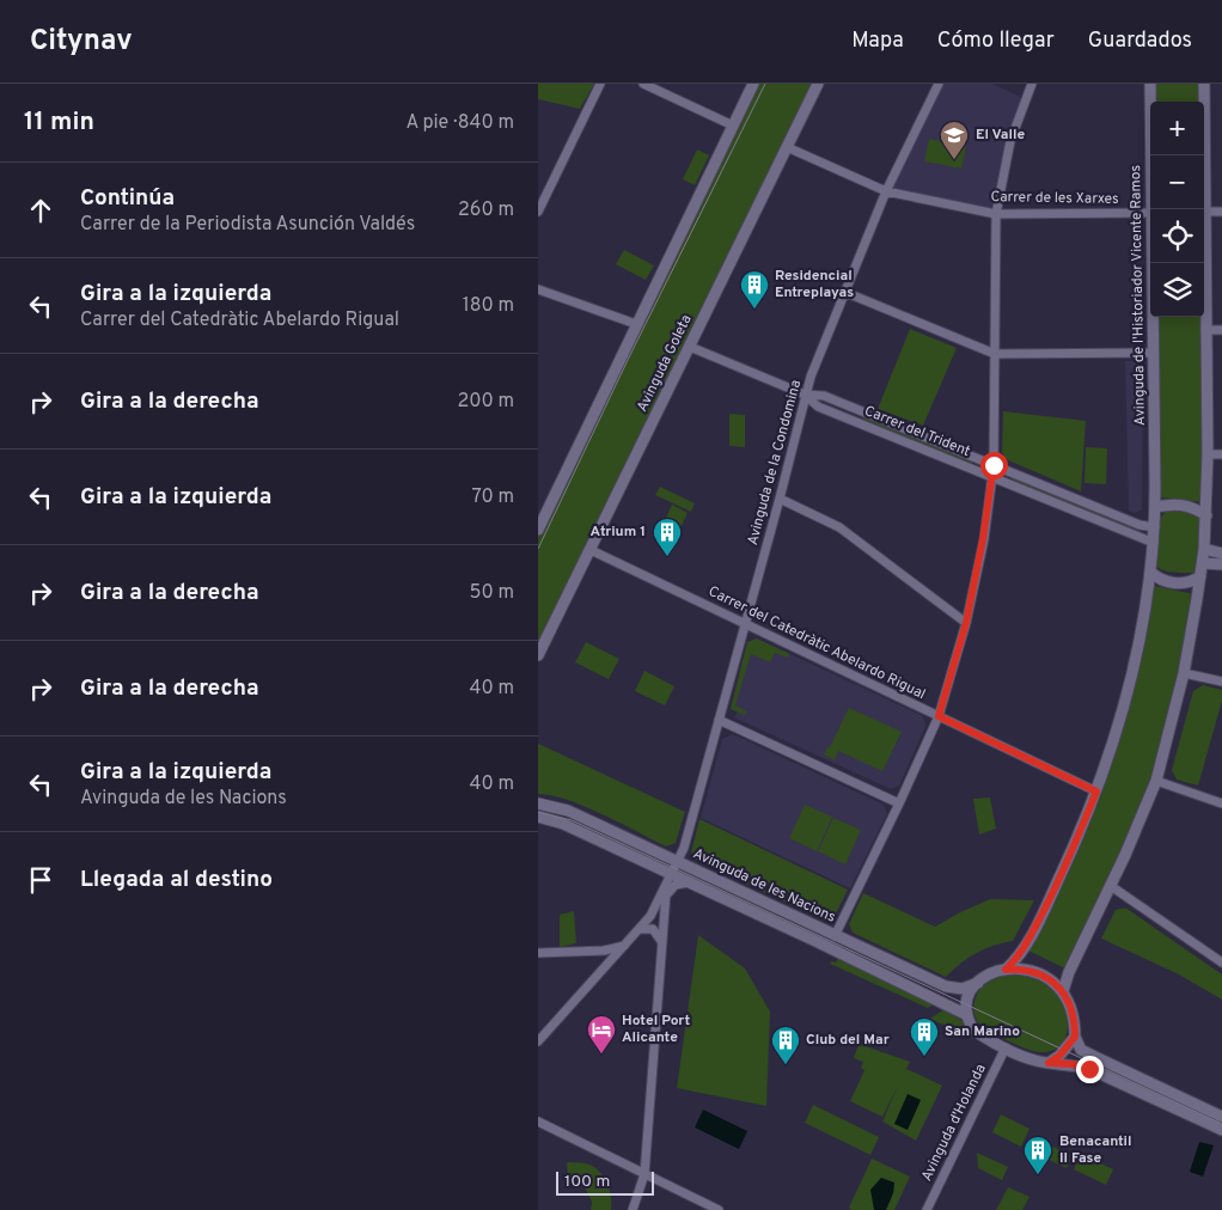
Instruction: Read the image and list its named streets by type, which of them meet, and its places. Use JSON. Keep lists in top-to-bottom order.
{
  "streets": {
    "main road": ["Avinguda de l'Historiador Vicente Ramos", "Avinguda Goleta", "Avinguda de les Nacions"],
    "street": [
      "Carrer de les Xarxes",
      "Carrer del Trident",
      "Avinguda de la Condomina",
      "Carrer del Catedràtic Abelardo Rigual",
      "Avinguda d'Holanda"
    ]
  },
  "crossings": [
    ["Carrer de les Xarxes", "Avinguda Goleta"],
    ["Carrer de les Xarxes", "Avinguda de la Condomina"],
    ["Avinguda de l'Historiador Vicente Ramos", "Carrer del Trident"],
    ["Avinguda de l'Historiador Vicente Ramos", "Carrer del Catedràtic Abelardo Rigual"],
    ["Avinguda de l'Historiador Vicente Ramos", "Avinguda de les Nacions"],
    ["Avinguda de l'Historiador Vicente Ramos", "Avinguda d'Holanda"],
    ["Avinguda Goleta", "Carrer del Trident"],
    ["Avinguda Goleta", "Carrer del Catedràtic Abelardo Rigual"],
    ["Carrer del Trident", "Avinguda de la Condomina"],
    ["Avinguda de la Condomina", "Carrer del Catedràtic Abelardo Rigual"],
    ["Avinguda de la Condomina", "Avinguda de les Nacions"],
    ["Avinguda de les Nacions", "Avinguda d'Holanda"]
  ],
  "places": {
    "school or university": ["El Valle"],
    "building": [
      "Residencial Entreplayas",
      "Atrium 1",
      "San Marino",
      "Club del Mar",
      "Benacantil II Fase"
    ],
    "hotel": ["Hotel Port Alicante"]
  },
  "scale_bar": "100 m",
  "page": {
    "header": "Citynav",
    "nav": ["Mapa", "Cómo llegar", "Guardados"],
    "heading": ["11 min", "A pie · 840 m"],
    "map_buttons": ["+", "−"],
    "list": [
      ["Continúa", "Carrer de la Periodista Asunción Valdés", "260 m"],
      ["Gira a la izquierda", "Carrer del Catedràtic Abelardo Rigual", "180 m"],
      ["Gira a la derecha", "200 m"],
      ["Gira a la izquierda", "70 m"],
      ["Gira a la derecha", "50 m"],
      ["Gira a la derecha", "40 m"],
      ["Gira a la izquierda", "Avinguda de les Nacions", "40 m"],
      "Llegada al destino"
    ],
    "scale": "100 m"
  }
}
